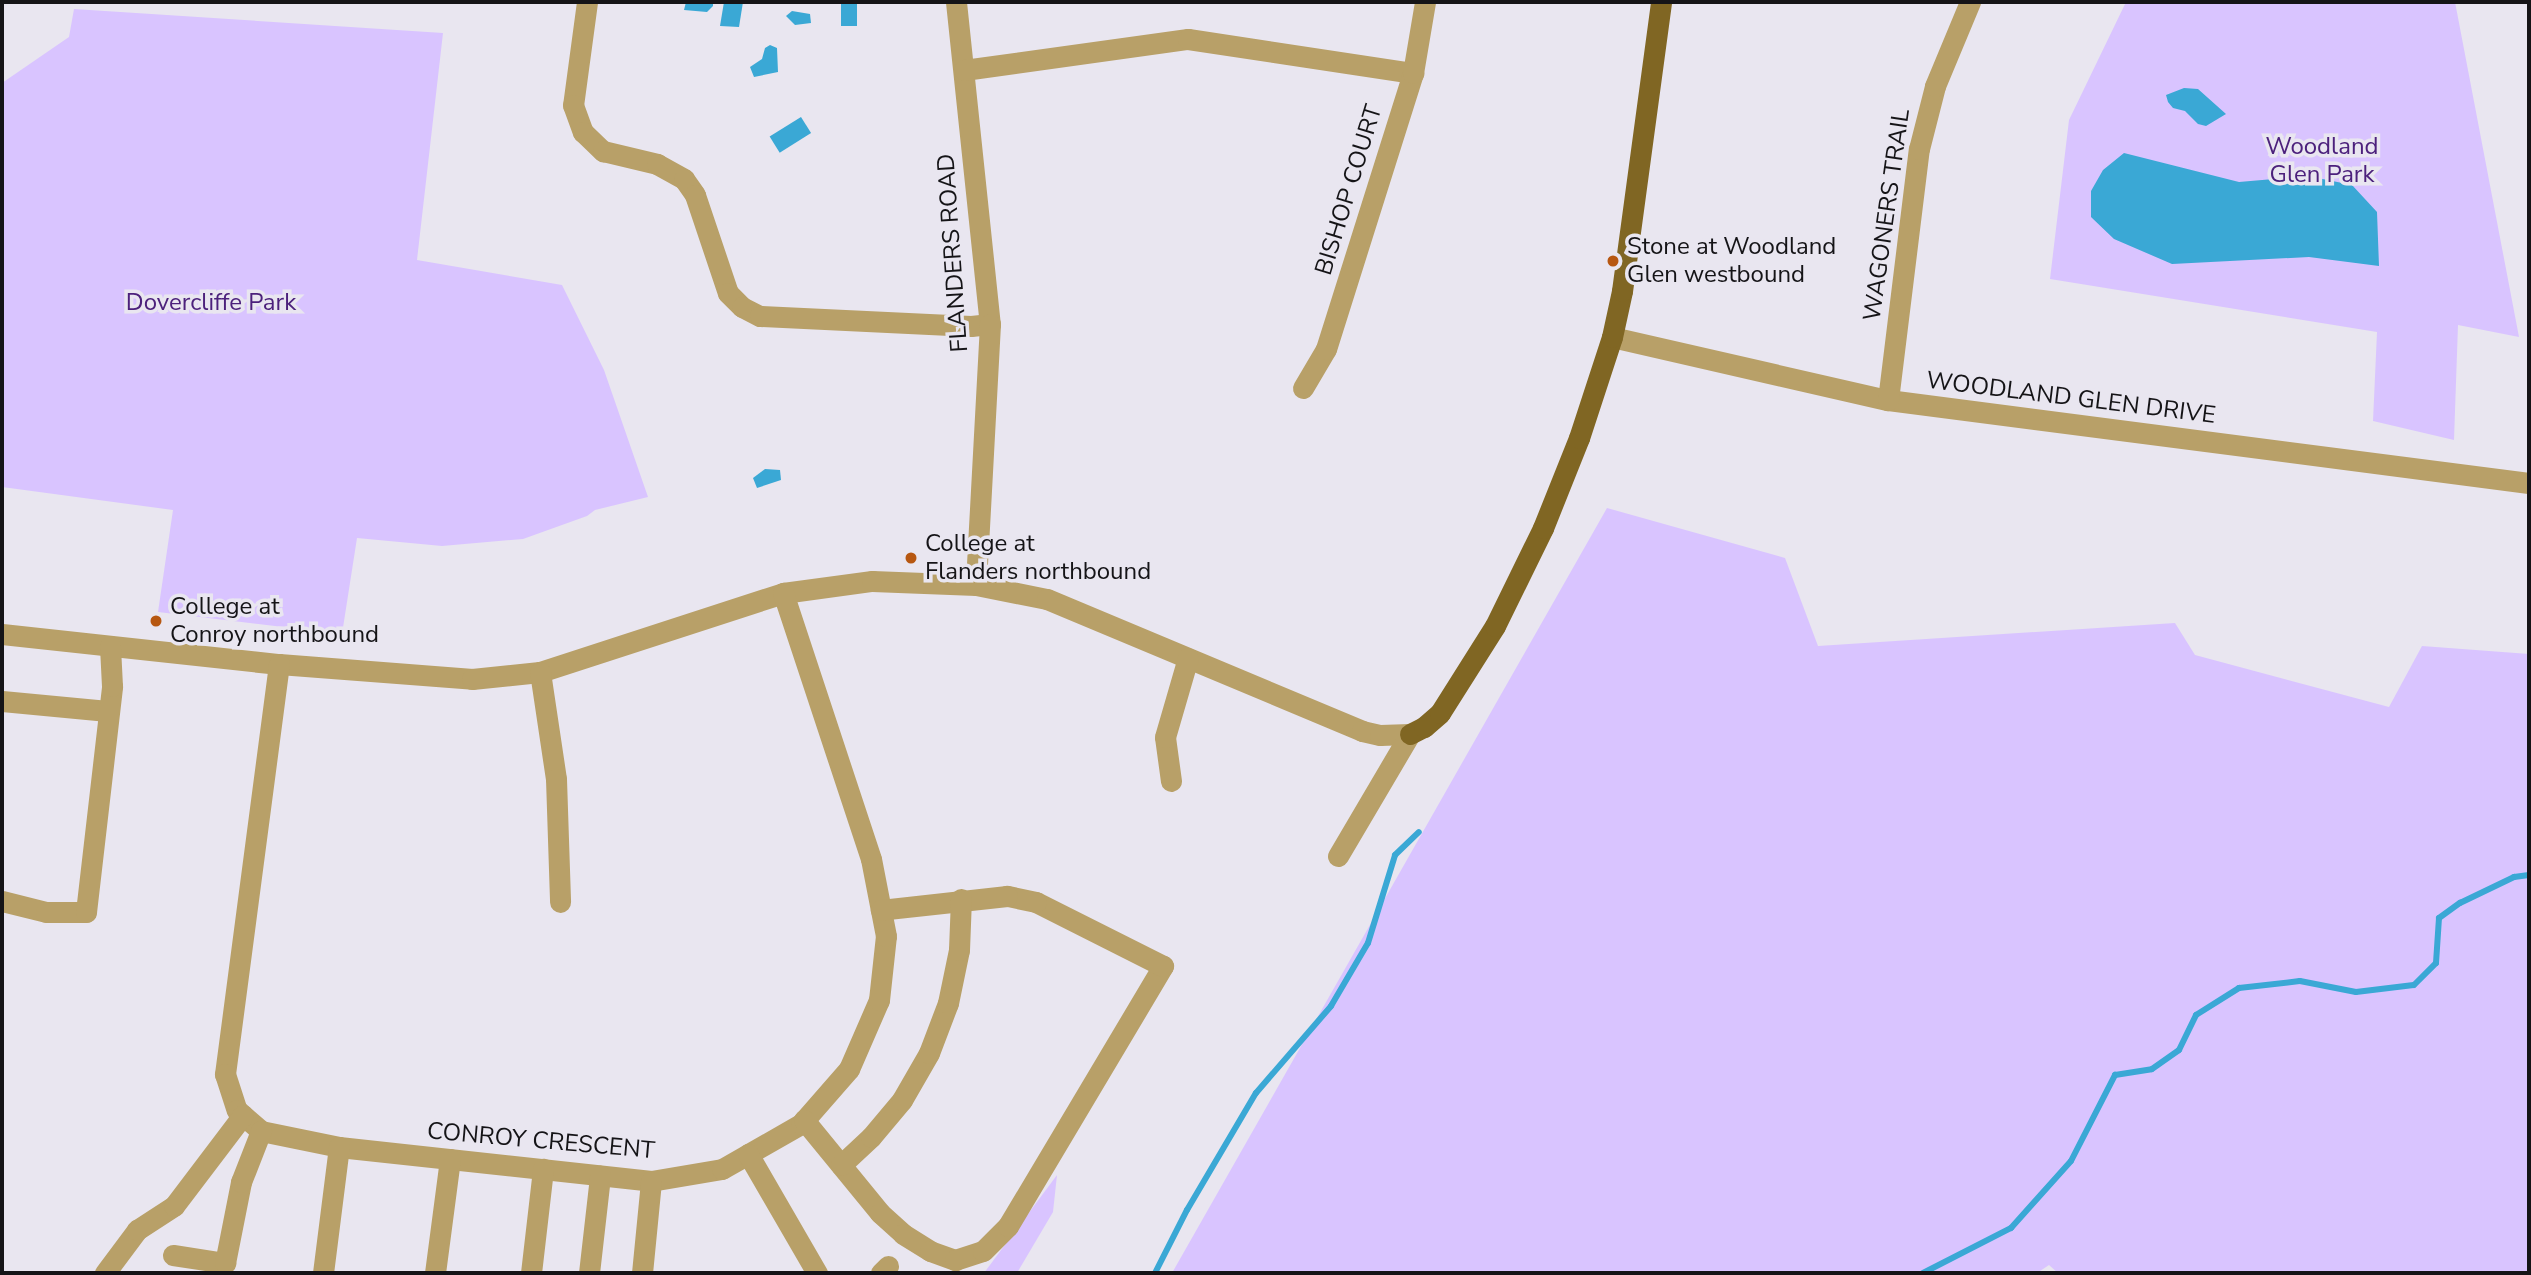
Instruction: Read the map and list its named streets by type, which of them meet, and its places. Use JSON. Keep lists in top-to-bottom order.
{
  "streets": {
    "street": [
      "BISHOP COURT",
      "WAGONERS TRAIL",
      "FLANDERS ROAD",
      "WOODLAND GLEN DRIVE",
      "CONROY CRESCENT"
    ]
  },
  "crossings": [
    ["WAGONERS TRAIL", "WOODLAND GLEN DRIVE"]
  ],
  "parks": ["Woodland Glen Park", "Dovercliffe Park"],
  "places": ["Stone at Woodland Glen westbound", "College at Flanders northbound", "College at Conroy northbound"]
}
